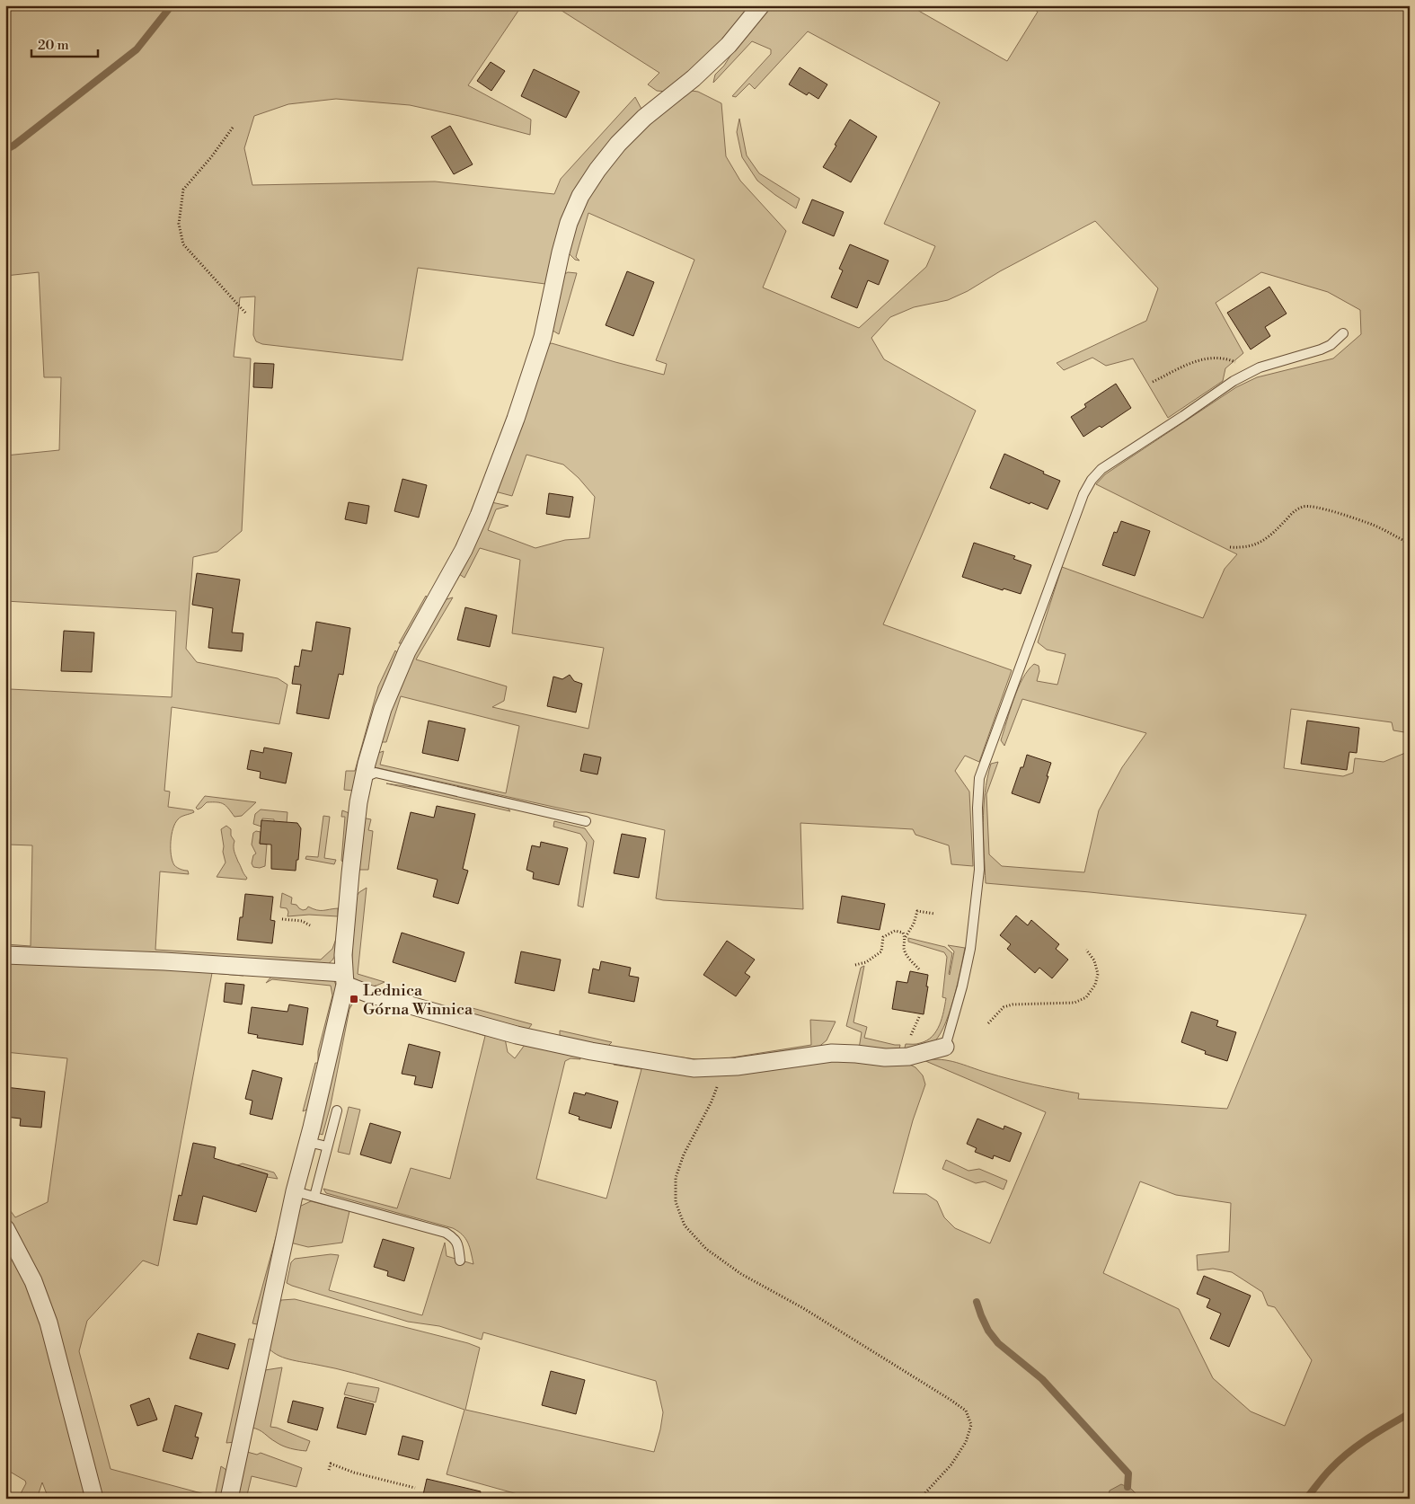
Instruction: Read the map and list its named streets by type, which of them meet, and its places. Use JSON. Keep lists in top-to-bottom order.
{
  "places": {
    "transit": ["Lednica Górna Winnica"]
  },
  "scale_bar": "20 m"
}
